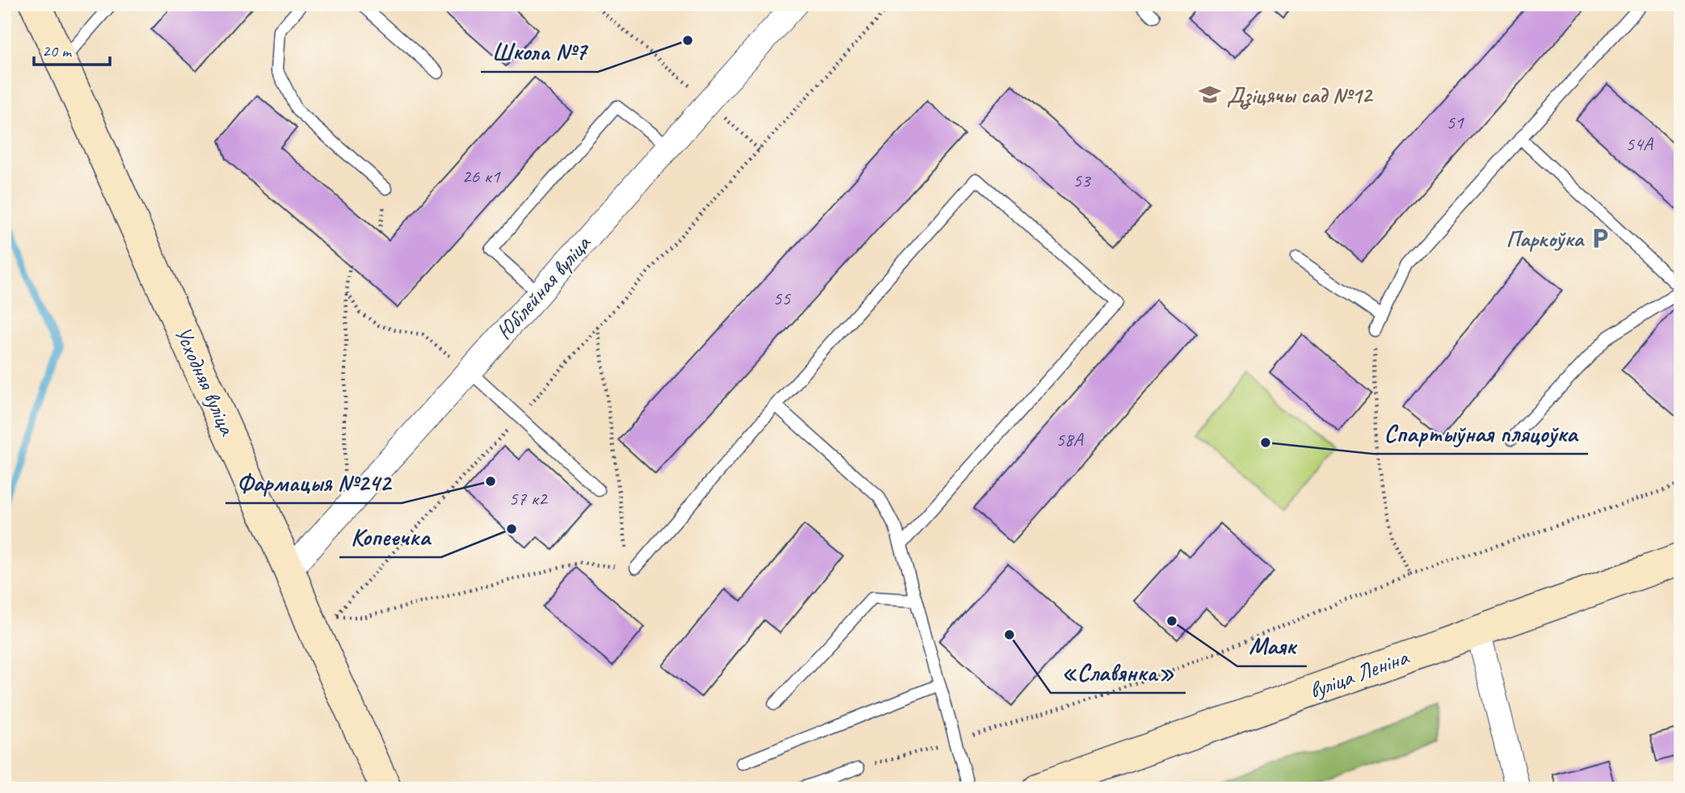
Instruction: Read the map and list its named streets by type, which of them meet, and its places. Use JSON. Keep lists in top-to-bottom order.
{
  "streets": {
    "main road": ["Усходняя вуліца", "вуліца Леніна"],
    "street": ["Юбілейная вуліца"]
  },
  "crossings": [
    ["Юбілейная вуліца", "Усходняя вуліца"]
  ],
  "places": {
    "other": [
      "Школа №7",
      "Спартыўная пляцоўка",
      "Фармацыя №242",
      "Копеечка",
      "Маяк",
      "«Славянка»"
    ],
    "school or university": ["Дзіцячы сад №12"],
    "parking": ["Паркоўка"]
  },
  "house_numbers": [
    "51",
    "54А",
    "26 к1",
    "53",
    "55",
    "58А",
    "57 к2"
  ],
  "scale_bar": "20 m"
}
